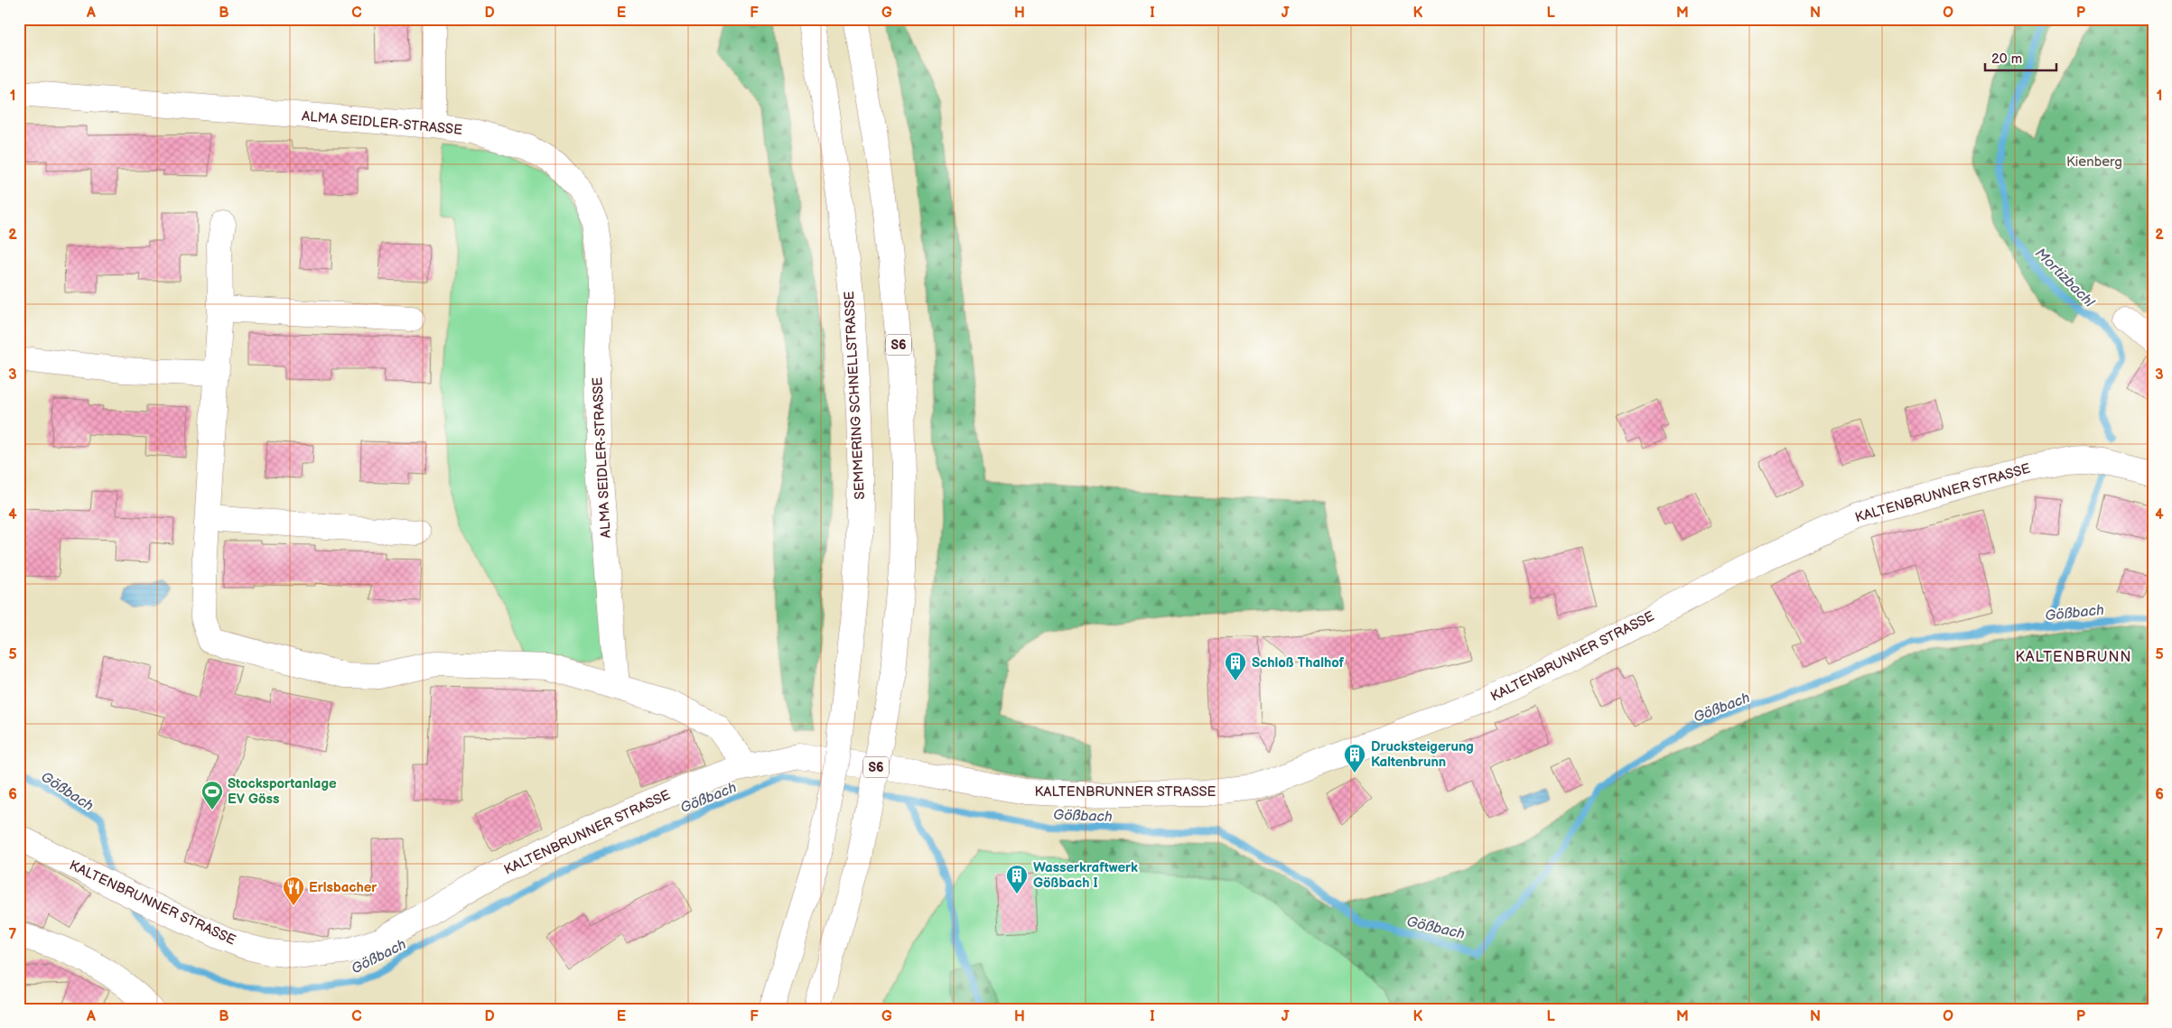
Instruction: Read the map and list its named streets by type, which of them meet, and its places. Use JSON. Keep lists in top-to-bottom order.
{
  "streets": {
    "main road": [
      "ALMA SEIDLER-STRASSE",
      "S6",
      "SEMMERING SCHNELLSTRASSE",
      "KALTENBRUNNER STRASSE"
    ]
  },
  "districts": ["KALTENBRUNN"],
  "water": ["Mortizbachl", "Gößbach"],
  "parks": ["Kienberg"],
  "places": {
    "building": ["Schloß Thalhof", "Drucksteigerung Kaltenbrunn", "Wasserkraftwerk Gößbach I"],
    "sports": ["Stocksportanlage EV Göss"],
    "restaurant": ["Erlsbacher"]
  },
  "scale_bar": "20 m",
  "grid": {
    "columns": [
      "A",
      "B",
      "C",
      "D",
      "E",
      "F",
      "G",
      "H",
      "I",
      "J",
      "K",
      "L",
      "M",
      "N",
      "O",
      "P"
    ],
    "rows": [
      "1",
      "2",
      "3",
      "4",
      "5",
      "6",
      "7"
    ]
  }
}
